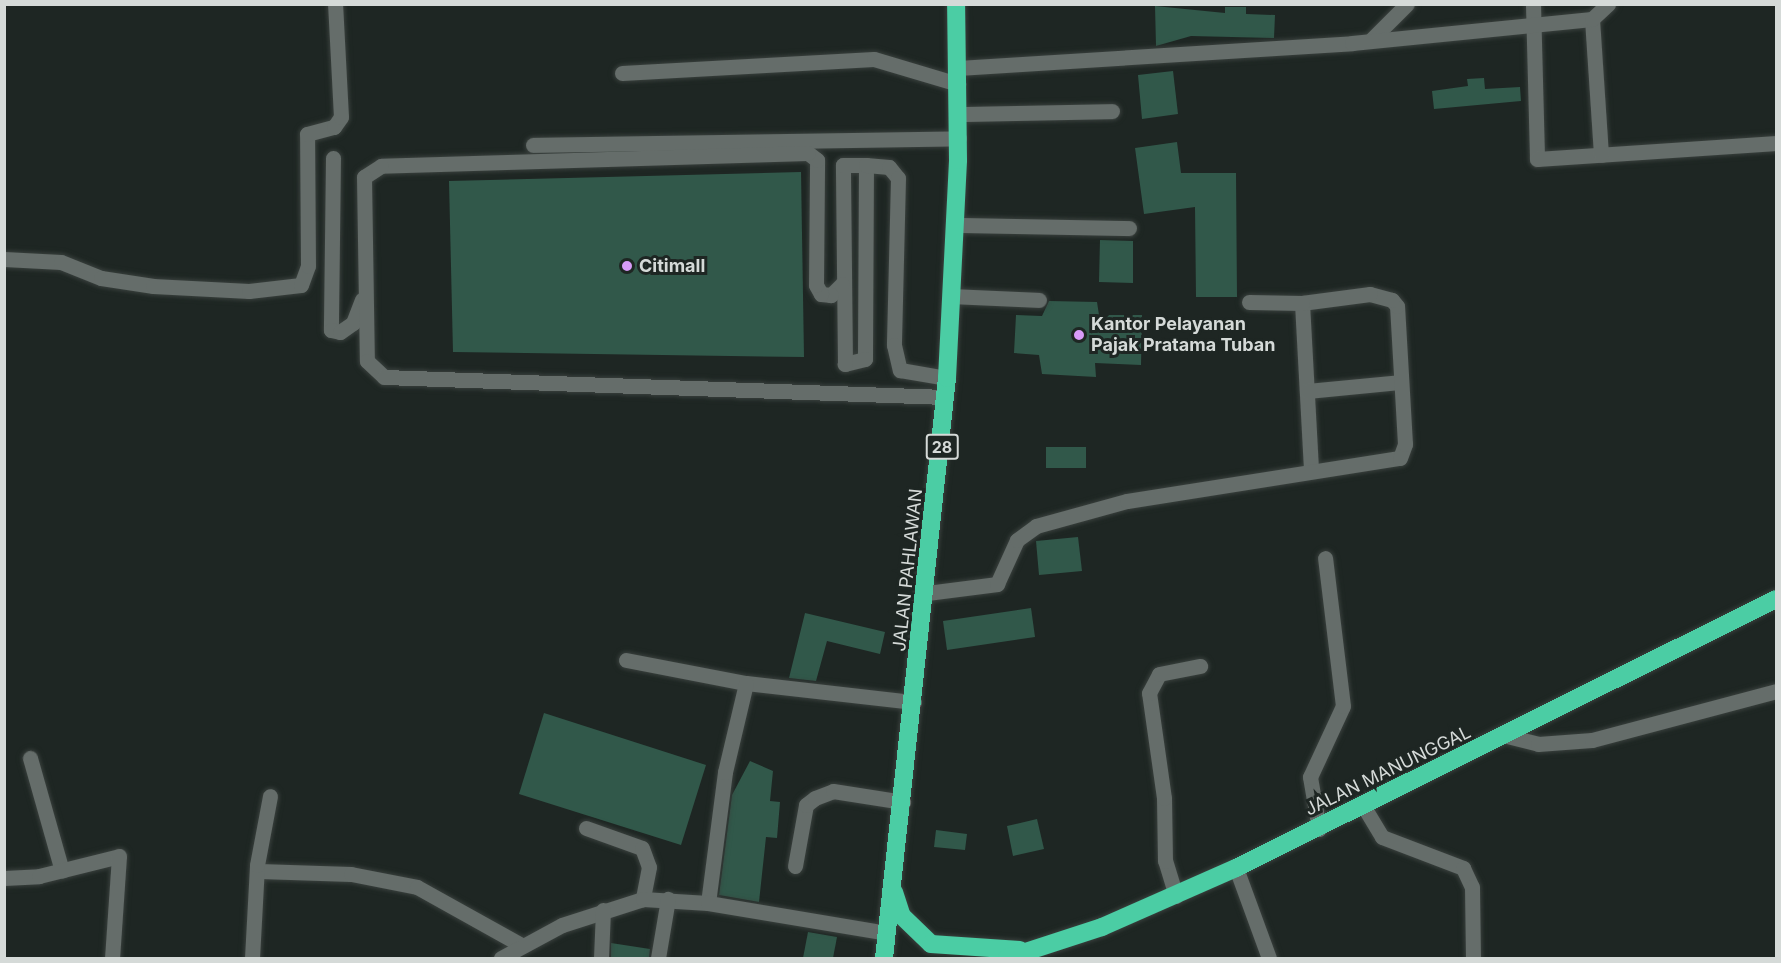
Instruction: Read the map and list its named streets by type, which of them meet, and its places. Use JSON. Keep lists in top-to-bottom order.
{
  "streets": {
    "highway": ["28", "JALAN PAHLAWAN", "JALAN MANUNGGAL"]
  },
  "places": ["Citimall", "Kantor Pelayanan Pajak Pratama Tuban"]
}
